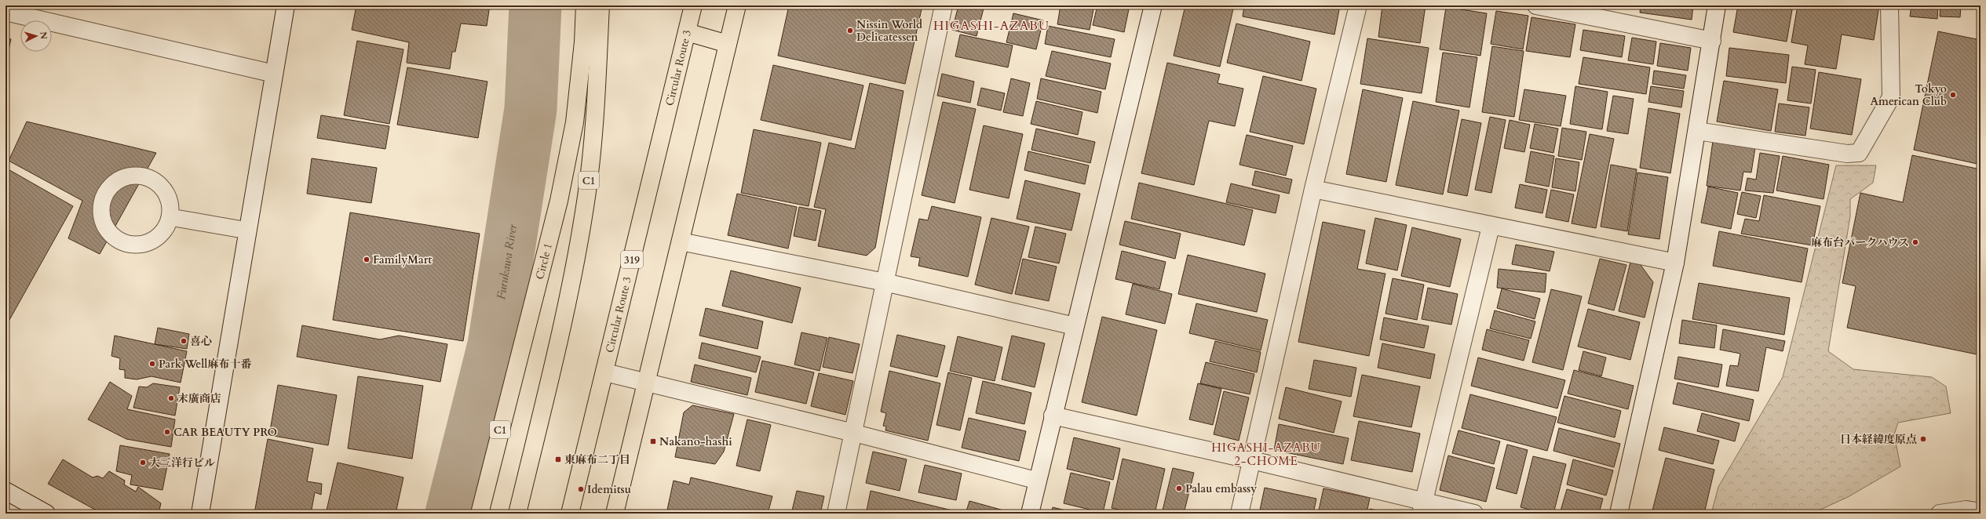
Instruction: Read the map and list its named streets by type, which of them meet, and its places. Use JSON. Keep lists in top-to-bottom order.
{
  "streets": {
    "main road": [
      "Circular Route 3",
      "C1",
      "319",
      "Circle 1"
    ]
  },
  "crossings": [
    ["C1", "Circle 1"]
  ],
  "districts": ["HIGASHI-AZABU", "HIGASHI-AZABU 2-CHOME"],
  "water": ["Furukawa River"],
  "places": {
    "other": [
      "Nissin World Delicatessen",
      "Tokyo American Club",
      "麻布台パークハウス",
      "FamilyMart",
      "喜心",
      "Park Well麻布十番",
      "末廣商店",
      "CAR BEAUTY PRO",
      "日本経緯度原点",
      "大三洋行ビル",
      "Palau embassy",
      "Idemitsu"
    ],
    "transit": ["Nakano-hashi", "東麻布二丁目"]
  },
  "north": "right"
}
